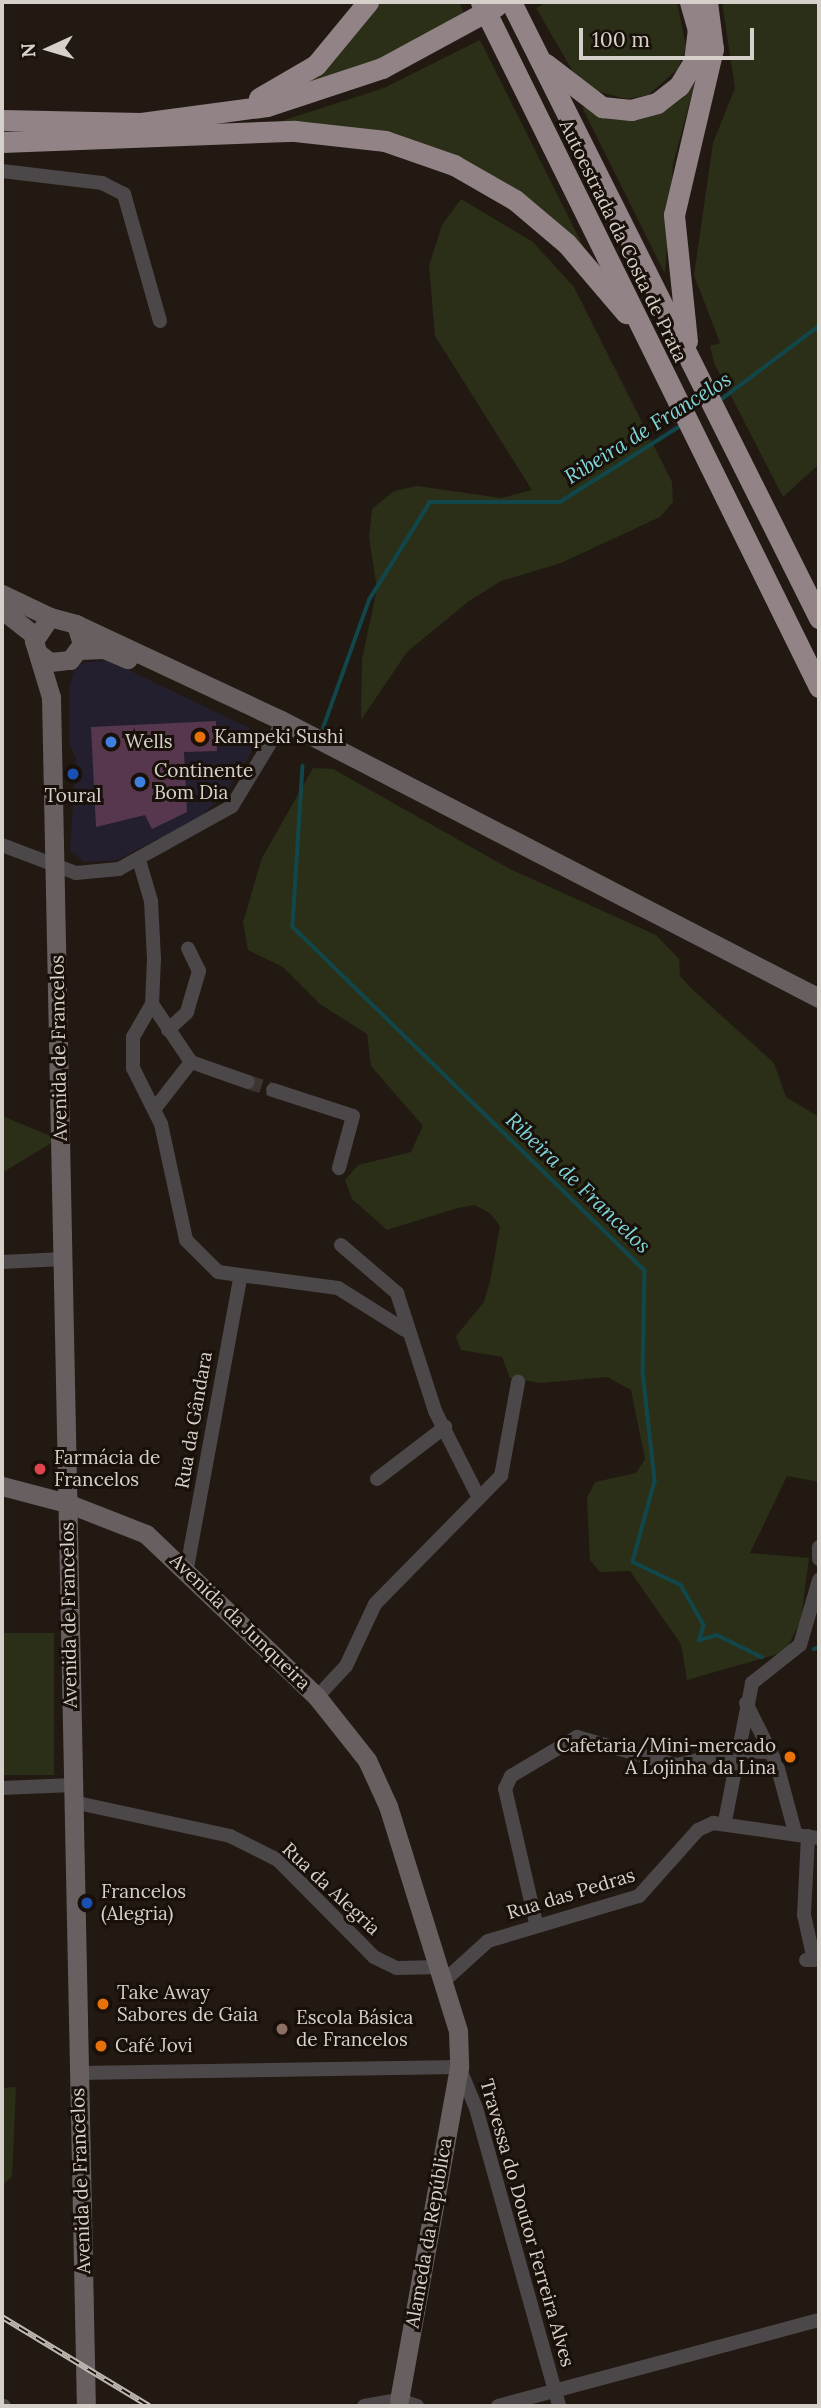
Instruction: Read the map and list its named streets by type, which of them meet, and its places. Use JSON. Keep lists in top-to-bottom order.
{
  "streets": {
    "highway": ["Autoestrada da Costa de Prata"],
    "main road": ["Avenida de Francelos", "Avenida da Junqueira", "Alameda da República"],
    "street": [
      "Rua da Gândara",
      "Rua da Alegria",
      "Rua das Pedras",
      "Travessa do Doutor Ferreira Alves"
    ]
  },
  "crossings": [
    ["Avenida de Francelos", "Avenida da Junqueira"],
    ["Avenida de Francelos", "Rua da Alegria"],
    ["Rua da Gândara", "Avenida da Junqueira"],
    ["Avenida da Junqueira", "Rua da Alegria"],
    ["Avenida da Junqueira", "Rua das Pedras"],
    ["Avenida da Junqueira", "Travessa do Doutor Ferreira Alves"],
    ["Avenida da Junqueira", "Alameda da República"],
    ["Rua da Alegria", "Rua das Pedras"],
    ["Travessa do Doutor Ferreira Alves", "Alameda da República"]
  ],
  "water": ["Ribeira de Francelos"],
  "places": [
    "Kampeki Sushi",
    "Wells",
    "Toural",
    "Continente Bom Dia",
    "Farmácia de Francelos",
    "Cafetaria/Mini-mercado A Lojinha da Lina",
    "Francelos (Alegria)",
    "Take Away Sabores de Gaia",
    "Escola Básica de Francelos",
    "Café Jovi"
  ],
  "scale_bar": "100 m",
  "north": "left"
}
